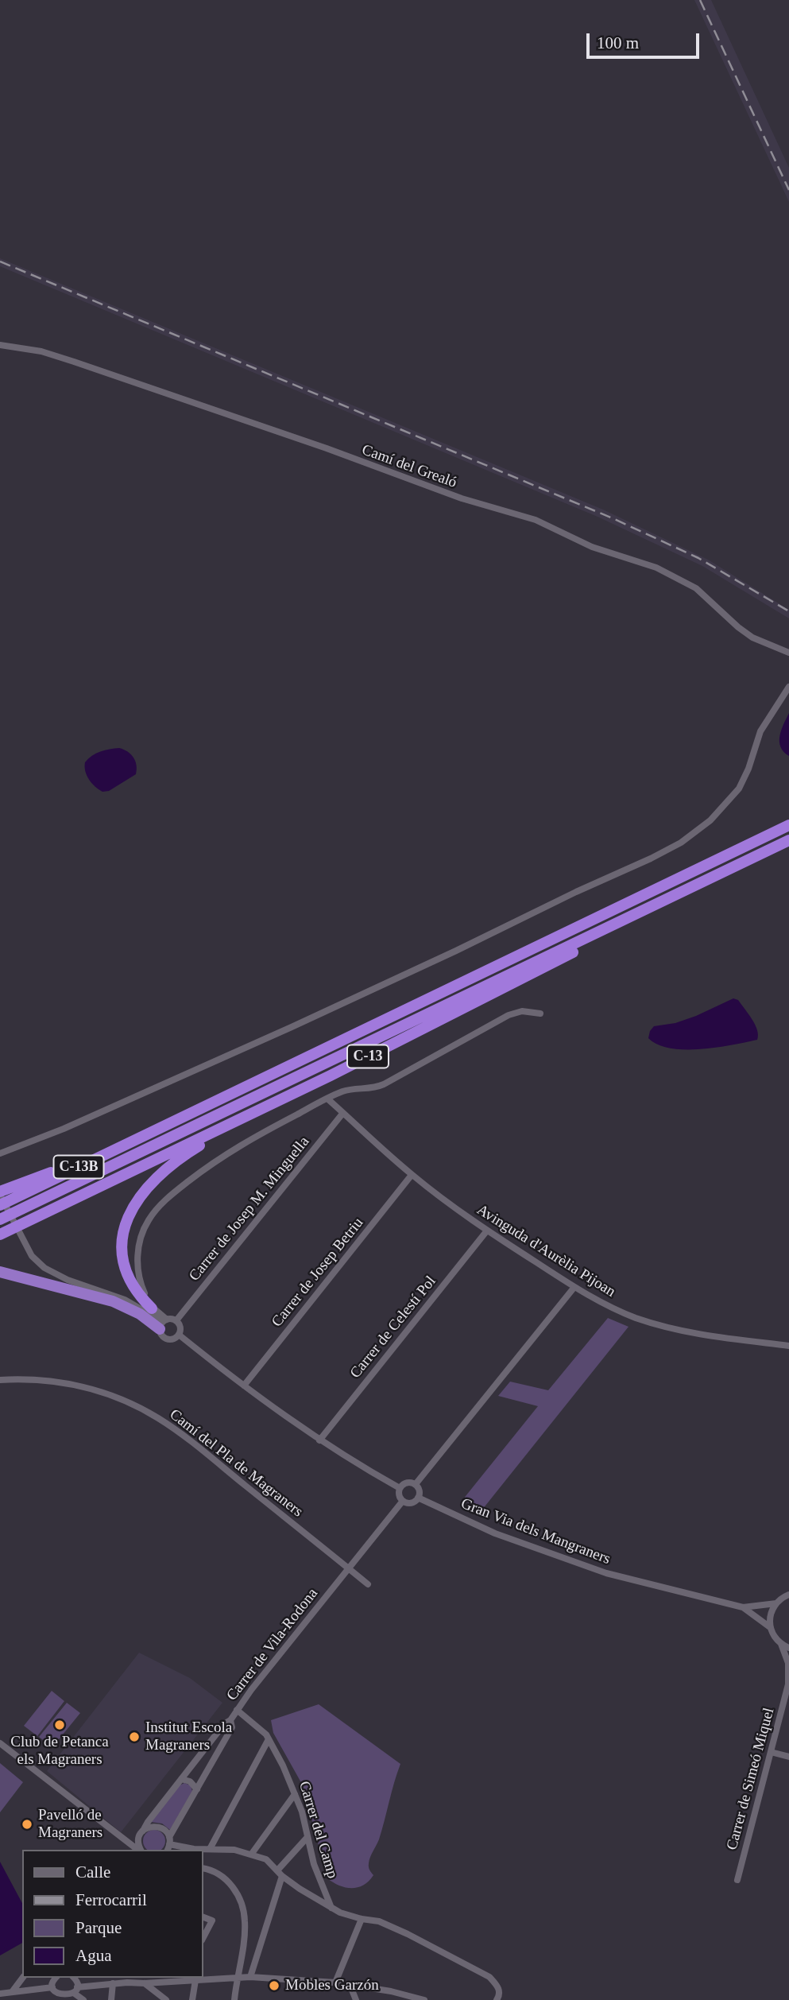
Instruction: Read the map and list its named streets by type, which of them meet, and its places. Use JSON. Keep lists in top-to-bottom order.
{
  "streets": {
    "highway": ["C-13", "C-13B"],
    "street": [
      "Camí del Grealó",
      "Carrer de Josep M. Minguella",
      "Avinguda d'Aurèlia Pijoan",
      "Carrer de Josep Betriu",
      "Carrer de Celestí Pol",
      "Camí del Pla de Magraners",
      "Gran Via dels Mangraners",
      "Carrer de Vila-Rodona",
      "Carrer de Simeó Miquel",
      "Carrer del Camp"
    ]
  },
  "crossings": [
    ["C-13", "C-13B"],
    ["Carrer de Josep M. Minguella", "Avinguda d'Aurèlia Pijoan"],
    ["Avinguda d'Aurèlia Pijoan", "Carrer de Josep Betriu"],
    ["Avinguda d'Aurèlia Pijoan", "Carrer de Celestí Pol"],
    ["Camí del Pla de Magraners", "Carrer de Vila-Rodona"],
    ["Gran Via dels Mangraners", "Carrer de Vila-Rodona"],
    ["Gran Via dels Mangraners", "Carrer de Simeó Miquel"],
    ["Carrer de Vila-Rodona", "Carrer del Camp"]
  ],
  "places": [
    "Club de Petanca els Magraners",
    "Institut Escola Magraners",
    "Pavelló de Magraners",
    "Mobles Garzón"
  ],
  "legend": [
    "Calle",
    "Ferrocarril",
    "Parque",
    "Agua"
  ],
  "scale_bar": "100 m"
}
